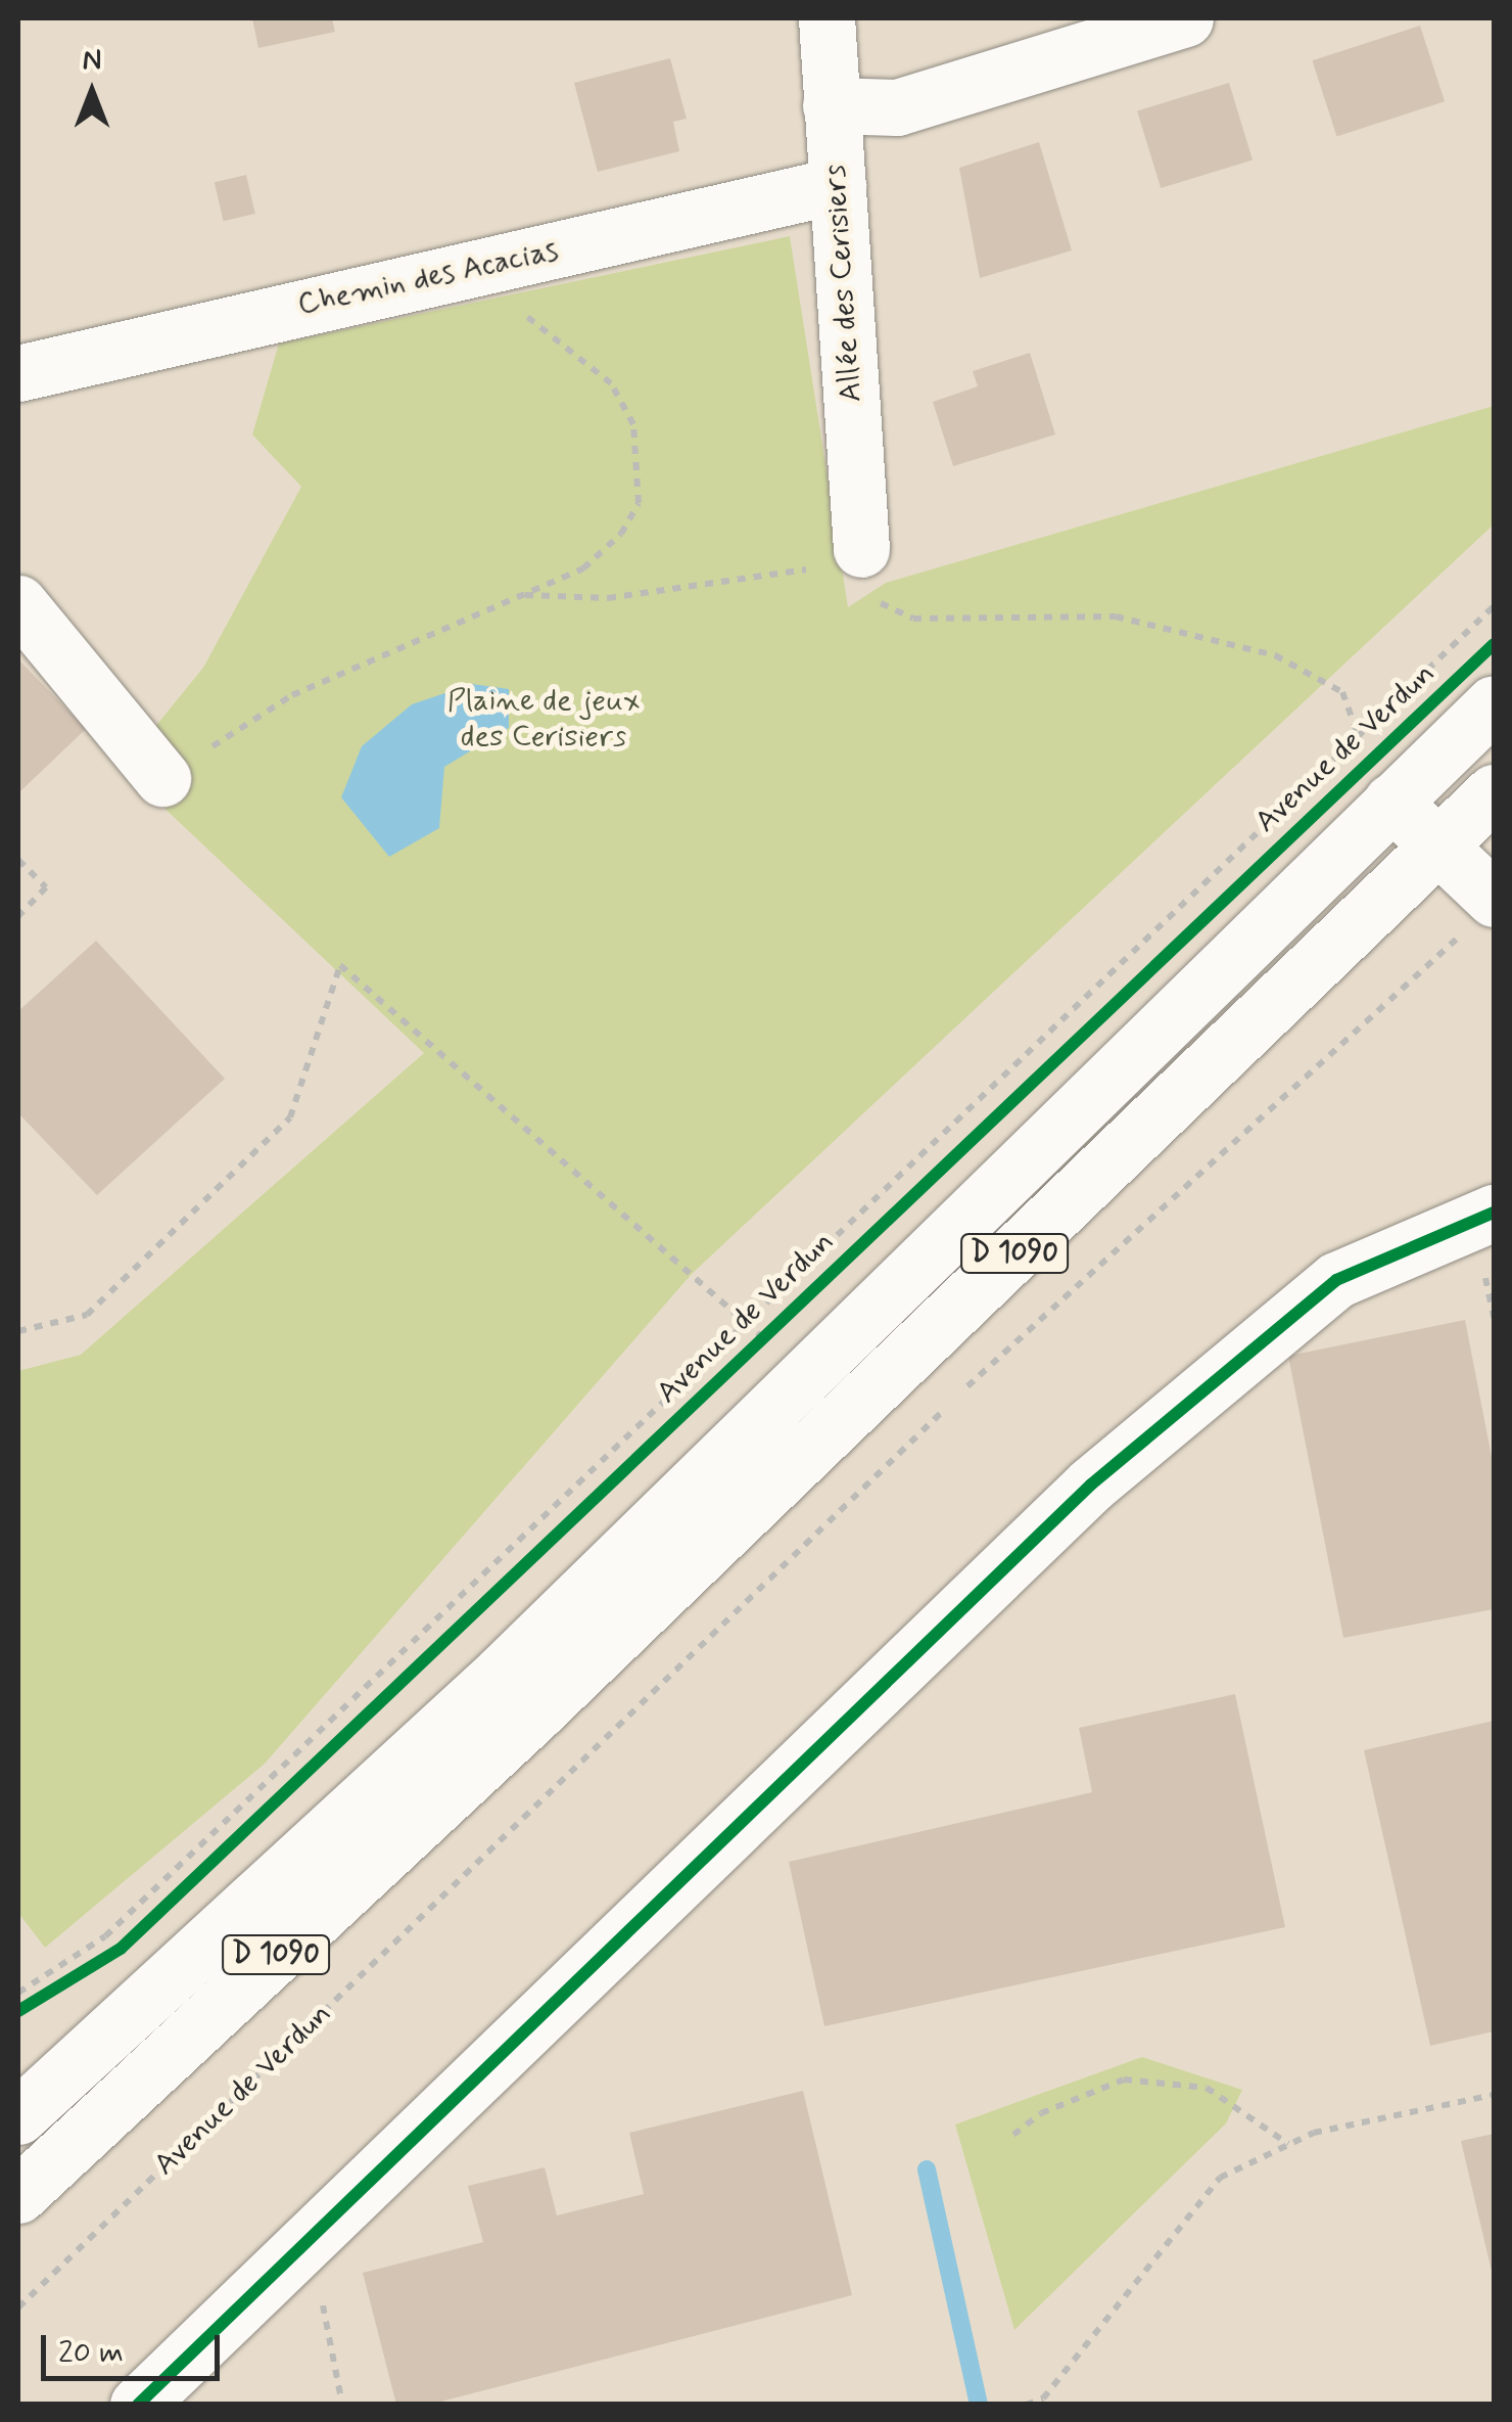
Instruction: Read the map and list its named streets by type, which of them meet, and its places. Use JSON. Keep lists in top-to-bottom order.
{
  "streets": {
    "main road": ["Chemin des Acacias", "Allée des Cerisiers", "D 1090"],
    "cycle path": ["Avenue de Verdun"]
  },
  "crossings": [
    ["Chemin des Acacias", "Allée des Cerisiers"],
    ["Avenue de Verdun", "D 1090"]
  ],
  "parks": ["Plaine de jeux des Cerisiers"],
  "scale_bar": "20 m",
  "north": "top"
}
